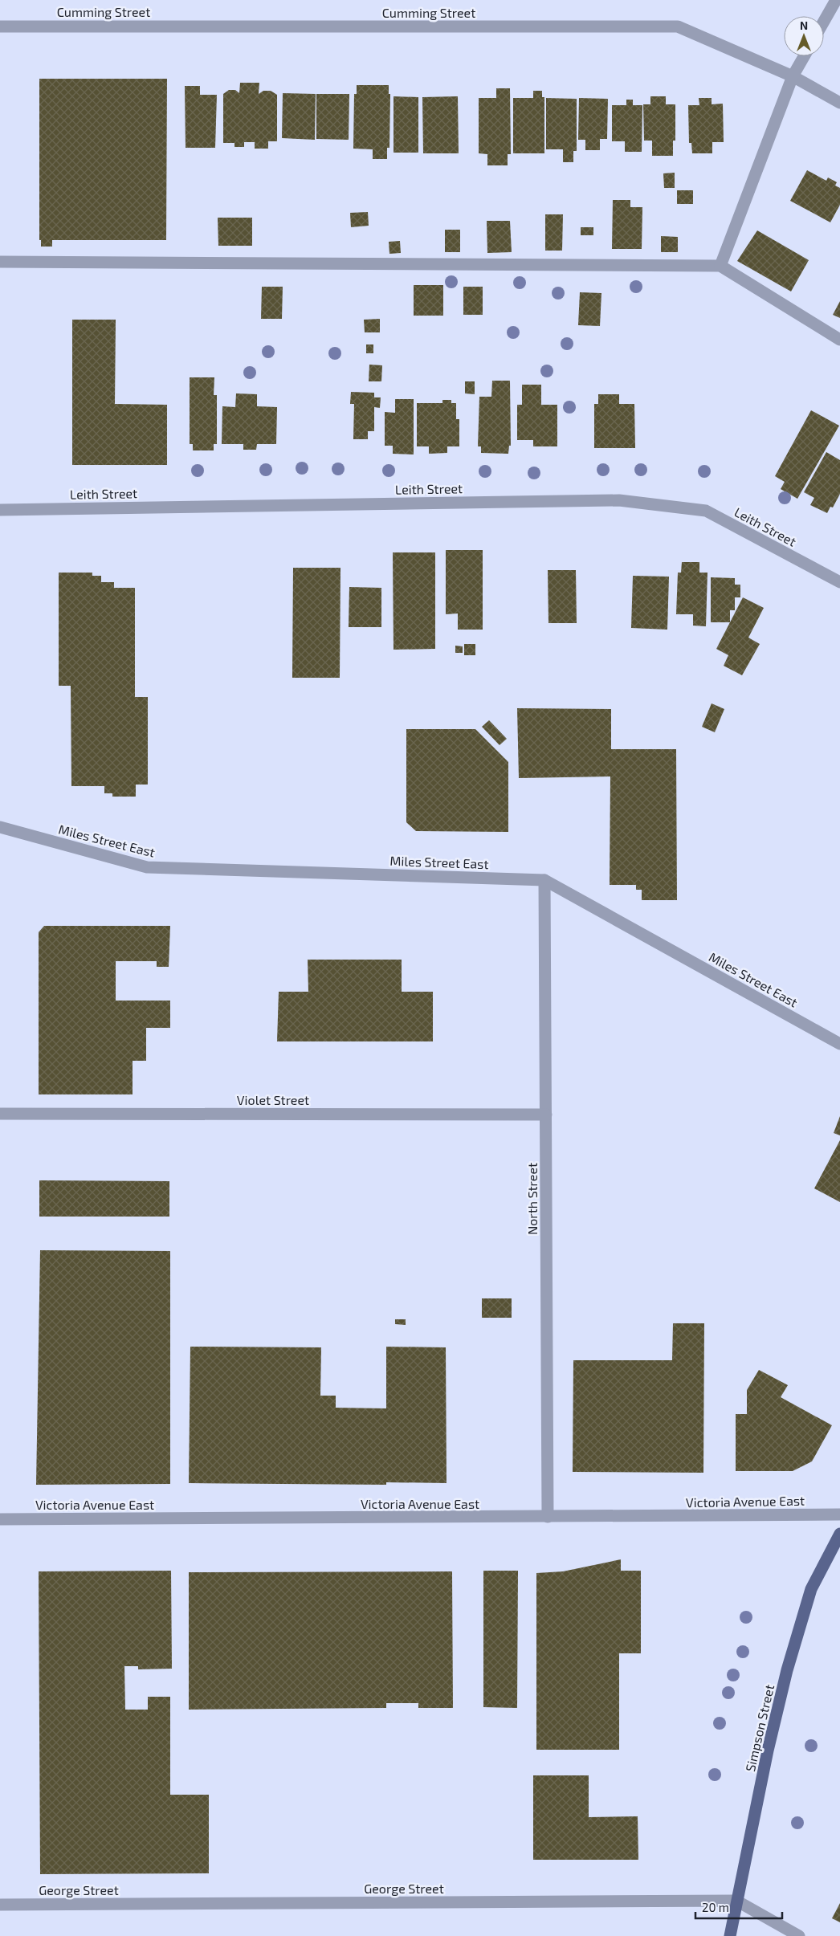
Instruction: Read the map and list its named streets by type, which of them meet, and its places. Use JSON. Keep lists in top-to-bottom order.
{
  "streets": {
    "main road": ["Simpson Street"],
    "street": [
      "Cumming Street",
      "Leith Street",
      "Miles Street East",
      "Violet Street",
      "North Street",
      "Victoria Avenue East",
      "George Street"
    ]
  },
  "crossings": [
    ["Miles Street East", "North Street"],
    ["Violet Street", "North Street"],
    ["North Street", "Victoria Avenue East"],
    ["Simpson Street", "George Street"]
  ],
  "scale_bar": "20 m",
  "north": "top"
}
